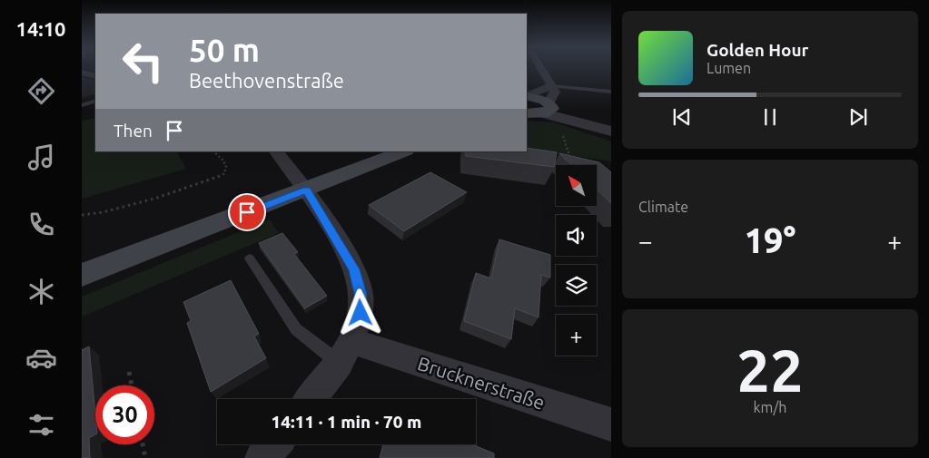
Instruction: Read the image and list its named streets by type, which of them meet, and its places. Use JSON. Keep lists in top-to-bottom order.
{
  "streets": {
    "street": ["Brucknerstraße"]
  },
  "north": "top left",
  "page": {
    "tabs": "14:10",
    "turn": ["50 m", "Beethovenstraße"],
    "song": ["Golden Hour", "Lumen"],
    "then": "Then",
    "tile": [
      "Climate",
      ["22", "km/h"]
    ],
    "map_buttons": "+",
    "heat": ["−", "19°", "+"],
    "limit": "30",
    "trip": "14:11 · 1 min · 70 m"
  }
}
